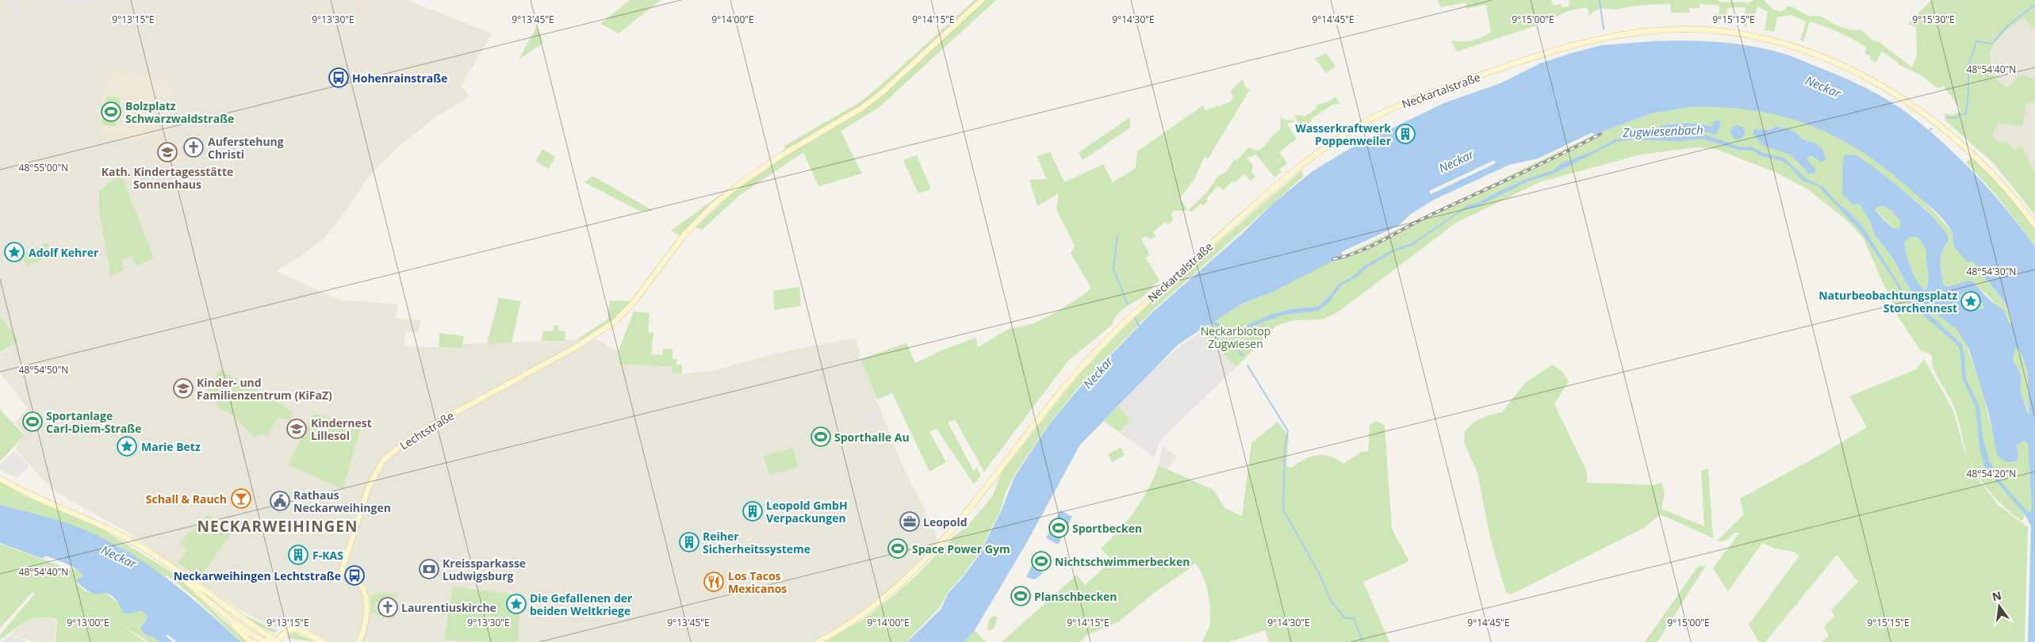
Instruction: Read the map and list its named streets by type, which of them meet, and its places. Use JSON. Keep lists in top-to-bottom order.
{
  "streets": {
    "main road": ["Neckartalstraße", "Lechtstraße"]
  },
  "districts": ["NECKARWEIHINGEN"],
  "water": ["Neckar", "Zugwiesenbach"],
  "parks": ["Neckarbiotop Zugwiesen"],
  "places": {
    "bus stop": ["Hohenrainstraße", "Neckarweihingen Lechtstraße"],
    "sports": [
      "Bolzplatz Schwarzwaldstraße",
      "Sportanlage Carl-Diem-Straße",
      "Sporthalle Au",
      "Sportbecken",
      "Space Power Gym",
      "Nichtschwimmerbecken",
      "Planschbecken"
    ],
    "building": [
      "Wasserkraftwerk Poppenweiler",
      "Leopold GmbH Verpackungen",
      "Reiher Sicherheitssysteme",
      "F-KAS"
    ],
    "church": ["Auferstehung Christi", "Laurentiuskirche"],
    "school or university": ["Kath. Kindertagesstätte Sonnenhaus", "Kinder- und Familienzentrum (KiFaZ)", "Kindernest Lillesol"],
    "place": [
      "Adolf Kehrer",
      "Naturbeobachtungsplatz Storchennest",
      "Marie Betz",
      "Die Gefallenen der beiden Weltkriege"
    ],
    "bar": ["Schall & Rauch"],
    "public building": ["Rathaus Neckarweihingen"],
    "office": ["Leopold"],
    "bank": ["Kreissparkasse Ludwigsburg"],
    "restaurant": ["Los Tacos Mexicanos"]
  },
  "north": "top",
  "coordinates": [
    "9°13'15\"E",
    "9°13'30\"E",
    "9°13'45\"E",
    "9°14'00\"E",
    "9°14'15\"E",
    "9°14'30\"E",
    "9°14'45\"E",
    "9°15'00\"E",
    "9°15'15\"E",
    "9°15'30\"E",
    "48°54'40\"N",
    "48°55'00\"N",
    "48°54'30\"N",
    "48°54'50\"N",
    "48°54'20\"N",
    "9°13'00\"E"
  ]
}
